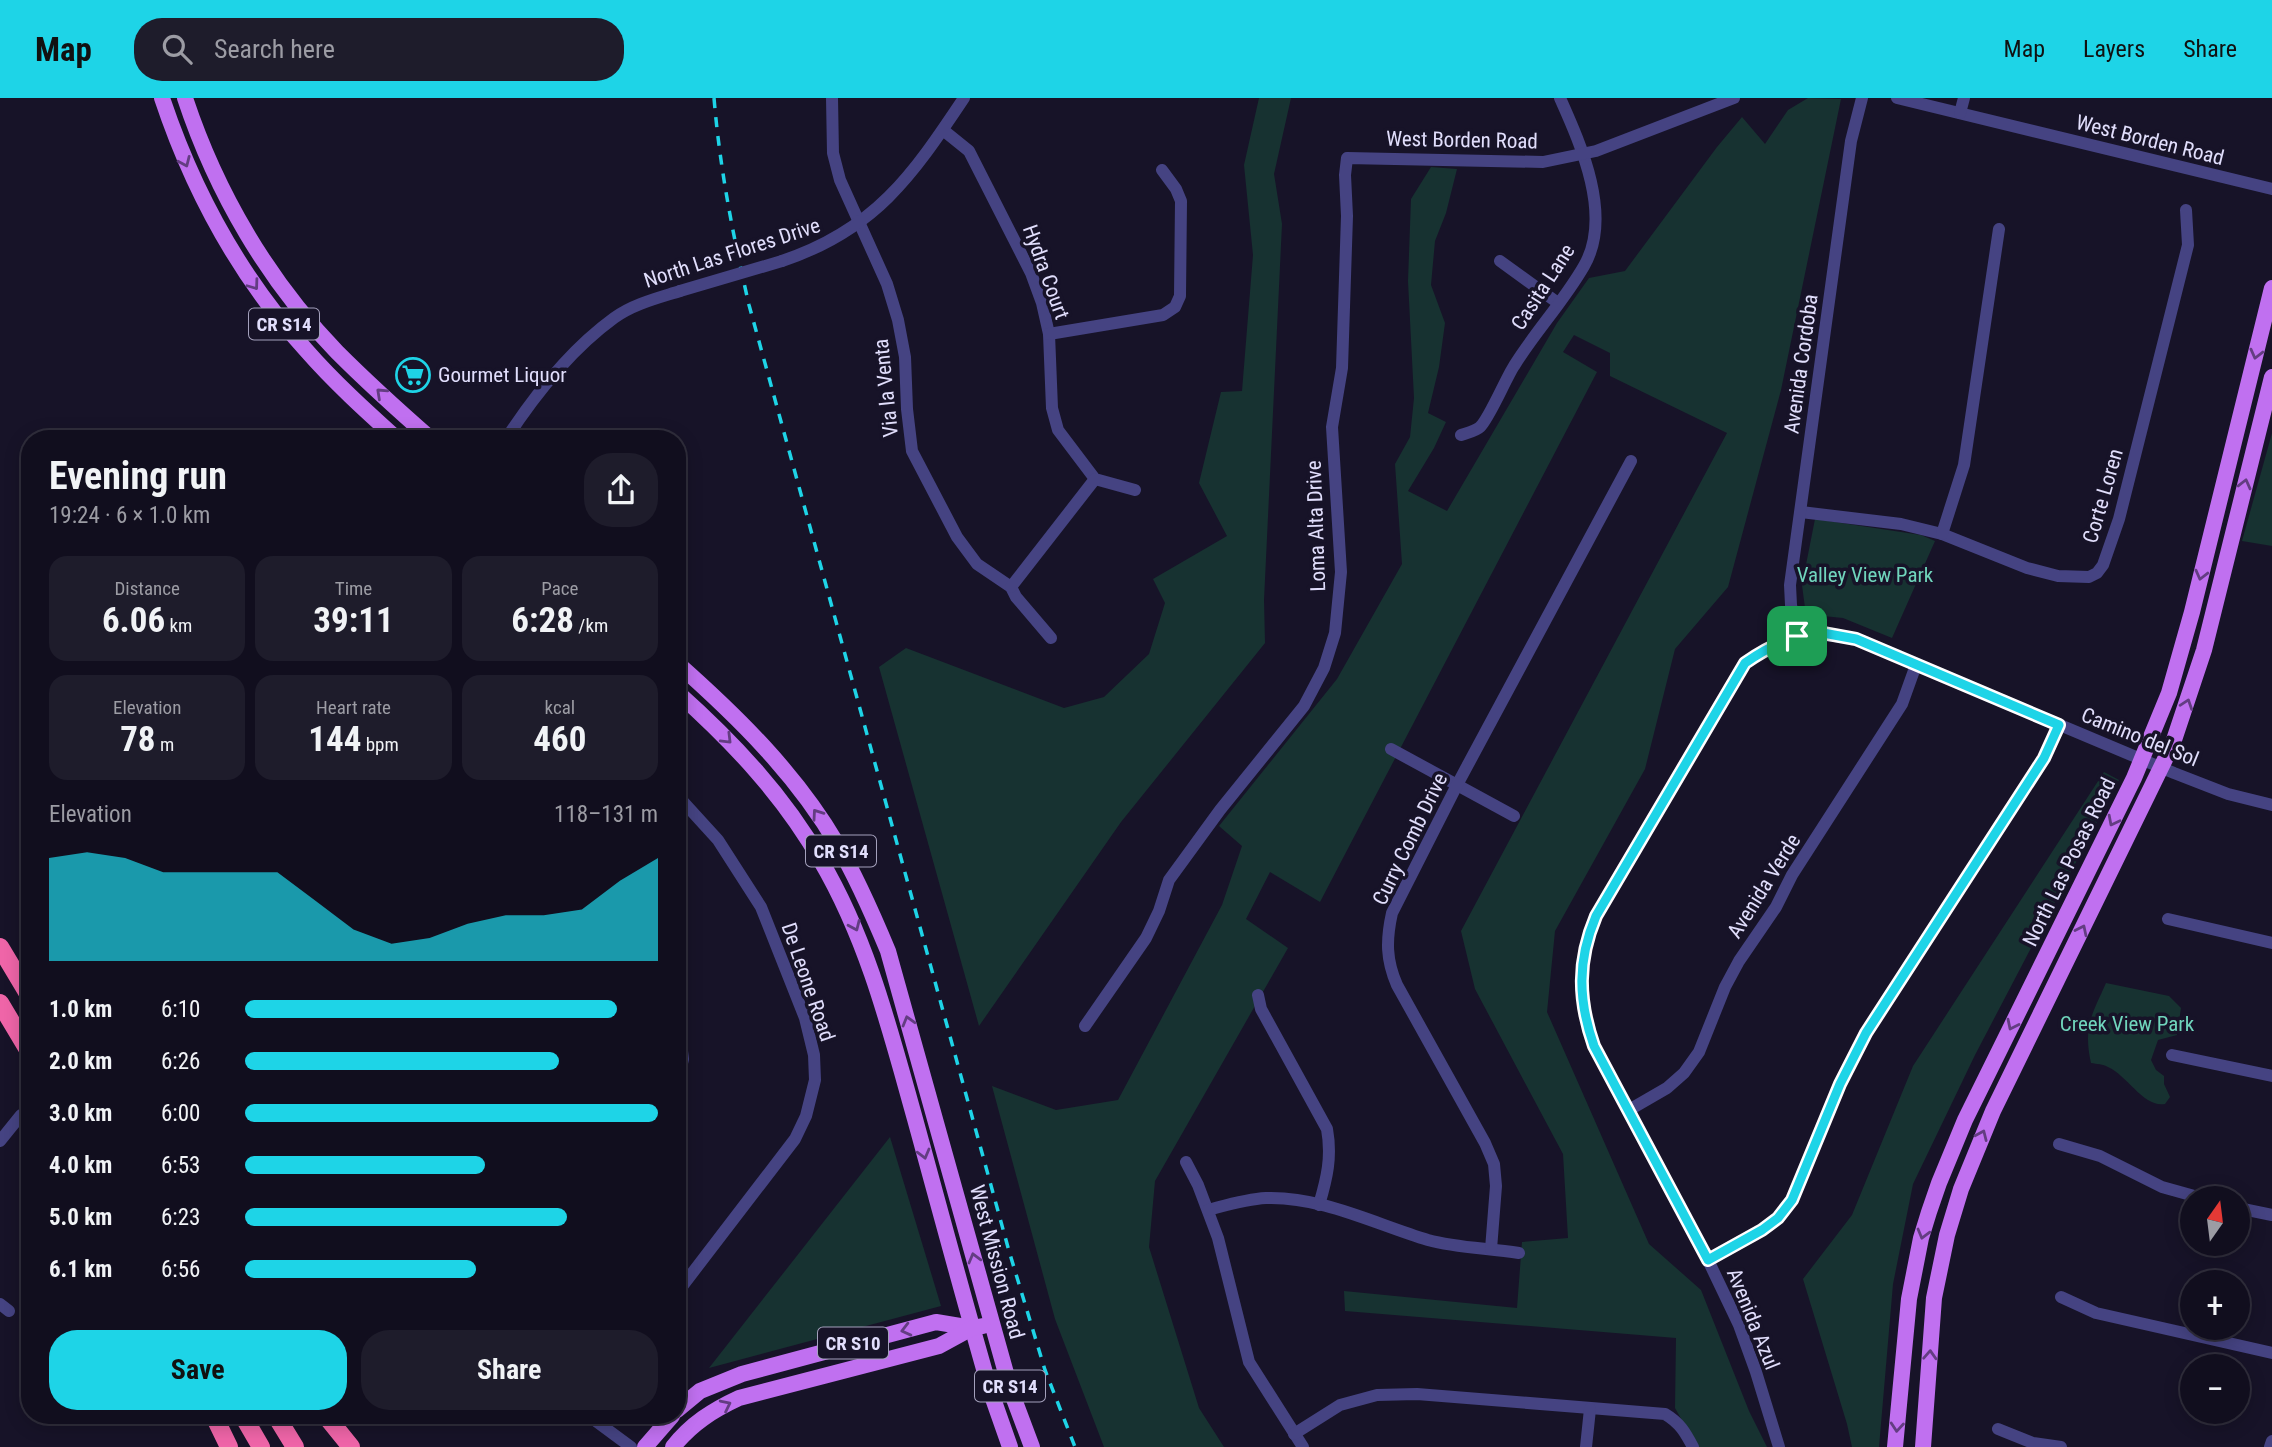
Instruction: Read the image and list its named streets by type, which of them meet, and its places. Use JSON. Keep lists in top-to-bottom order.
{
  "streets": {
    "main road": [
      "CR S14",
      "North Las Posas Road",
      "West Mission Road",
      "CR S10"
    ],
    "street": [
      "West Borden Road",
      "North Las Flores Drive",
      "Hydra Court",
      "Casita Lane",
      "Avenida Cordoba",
      "Via la Venta",
      "Corte Loren",
      "Loma Alta Drive",
      "Camino del Sol",
      "Curry Comb Drive",
      "Avenida Verde",
      "De Leone Road",
      "Avenida Azul"
    ]
  },
  "crossings": [
    ["West Borden Road", "Casita Lane"],
    ["West Borden Road", "Loma Alta Drive"],
    ["North Las Flores Drive", "Hydra Court"],
    ["North Las Flores Drive", "Via la Venta"],
    ["Avenida Cordoba", "Corte Loren"],
    ["Avenida Cordoba", "Camino del Sol"],
    ["Avenida Cordoba", "Avenida Azul"],
    ["Camino del Sol", "North Las Posas Road"],
    ["Camino del Sol", "Avenida Verde"],
    ["Camino del Sol", "Avenida Azul"],
    ["Avenida Verde", "Avenida Azul"],
    ["West Mission Road", "CR S10"]
  ],
  "parks": ["Valley View Park", "Creek View Park"],
  "places": {
    "supermarket": ["Gourmet Liquor"]
  },
  "north": "top",
  "page": {
    "header": "Map",
    "search": "Search here",
    "nav": ["Map", "Layers", "Share"],
    "heading": ["Evening run", "19:24 · 6 × 1.0 km"],
    "stats": [
      ["Distance", "6.06 km"],
      ["Time", "39:11"],
      ["Pace", "6:28 /km"],
      ["Elevation", "78 m"],
      ["Heart rate", "144 bpm"],
      ["kcal", "460"]
    ],
    "chart": ["Elevation", "118–131 m"],
    "list": [
      {
        "name": "1.0 km",
        "note": "6:10"
      },
      {
        "name": "2.0 km",
        "note": "6:26"
      },
      {
        "name": "3.0 km",
        "note": "6:00"
      },
      {
        "name": "4.0 km",
        "note": "6:53"
      },
      {
        "name": "5.0 km",
        "note": "6:23"
      },
      {
        "name": "6.1 km",
        "note": "6:56"
      }
    ],
    "map_buttons": ["+", "−"],
    "buttons": ["Save", "Share"]
  }
}
